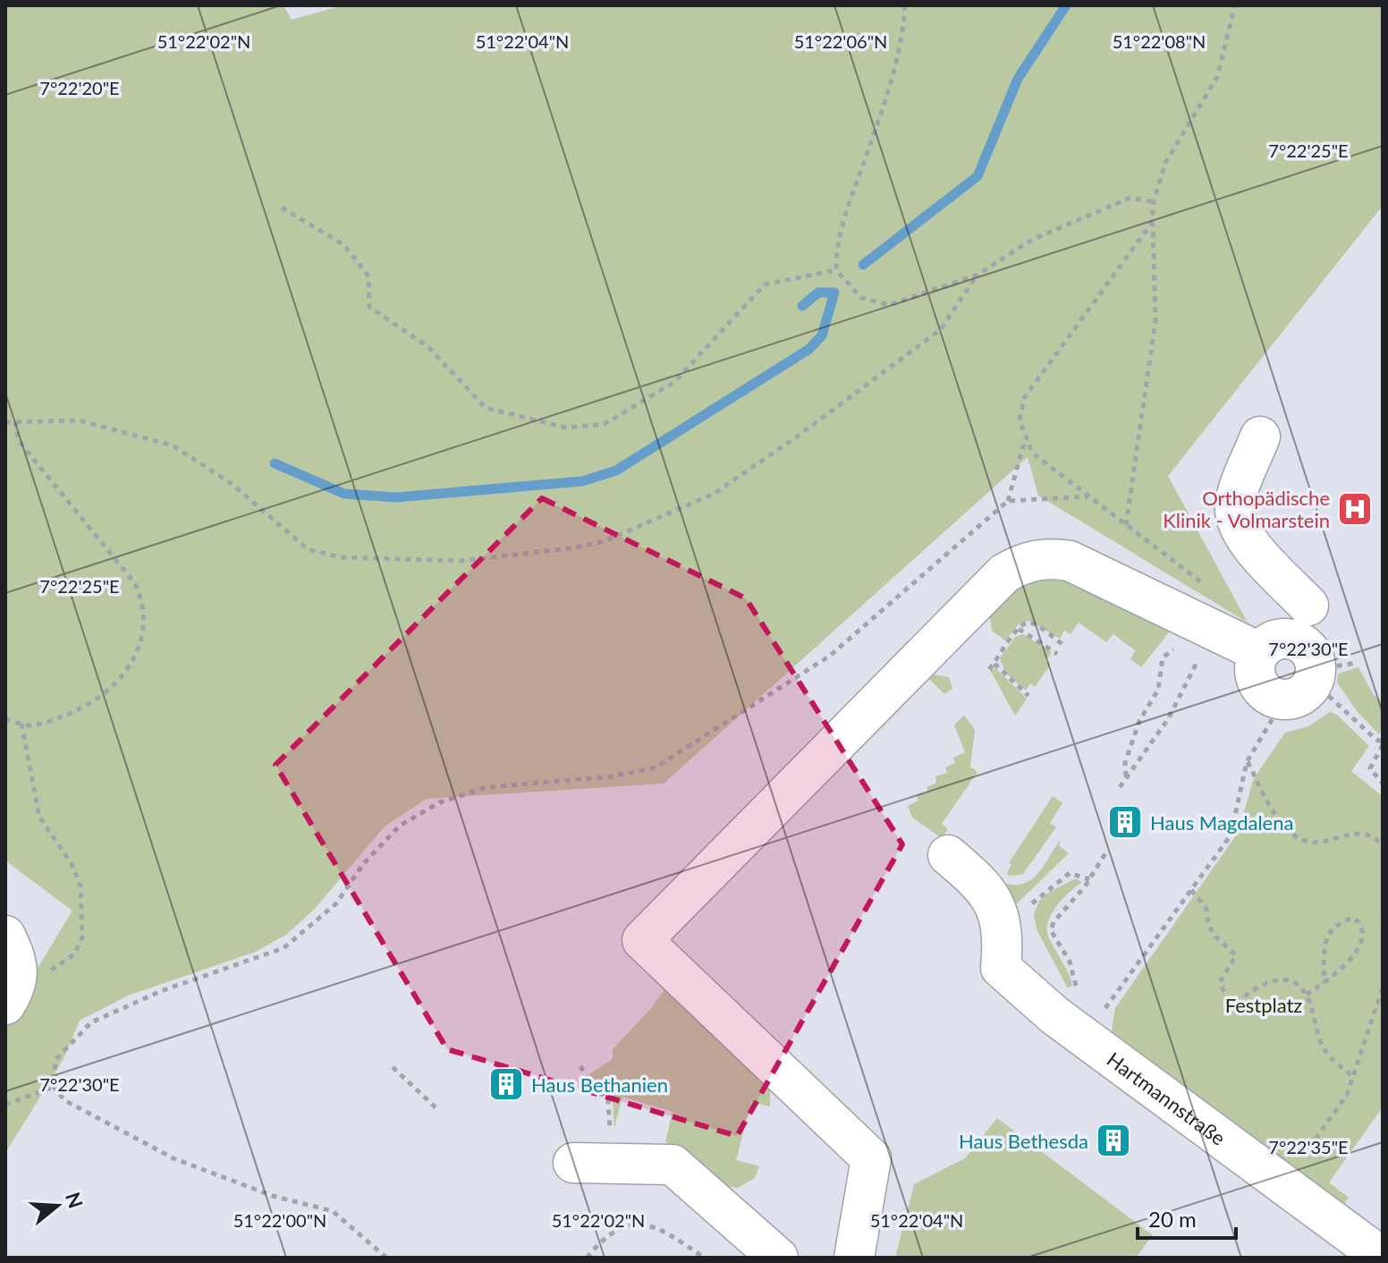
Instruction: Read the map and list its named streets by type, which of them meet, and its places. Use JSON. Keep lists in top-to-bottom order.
{
  "streets": {
    "street": ["Hartmannstraße"]
  },
  "parks": ["Festplatz"],
  "places": {
    "hospital": ["Orthopädische Klinik - Volmarstein"],
    "building": ["Haus Magdalena", "Haus Bethanien", "Haus Bethesda"]
  },
  "scale_bar": "20 m",
  "north": "right",
  "coordinates": [
    "51°22'02\"N",
    "51°22'04\"N",
    "51°22'06\"N",
    "51°22'08\"N",
    "7°22'20\"E",
    "7°22'25\"E",
    "7°22'30\"E",
    "7°22'35\"E",
    "51°22'00\"N"
  ]
}
